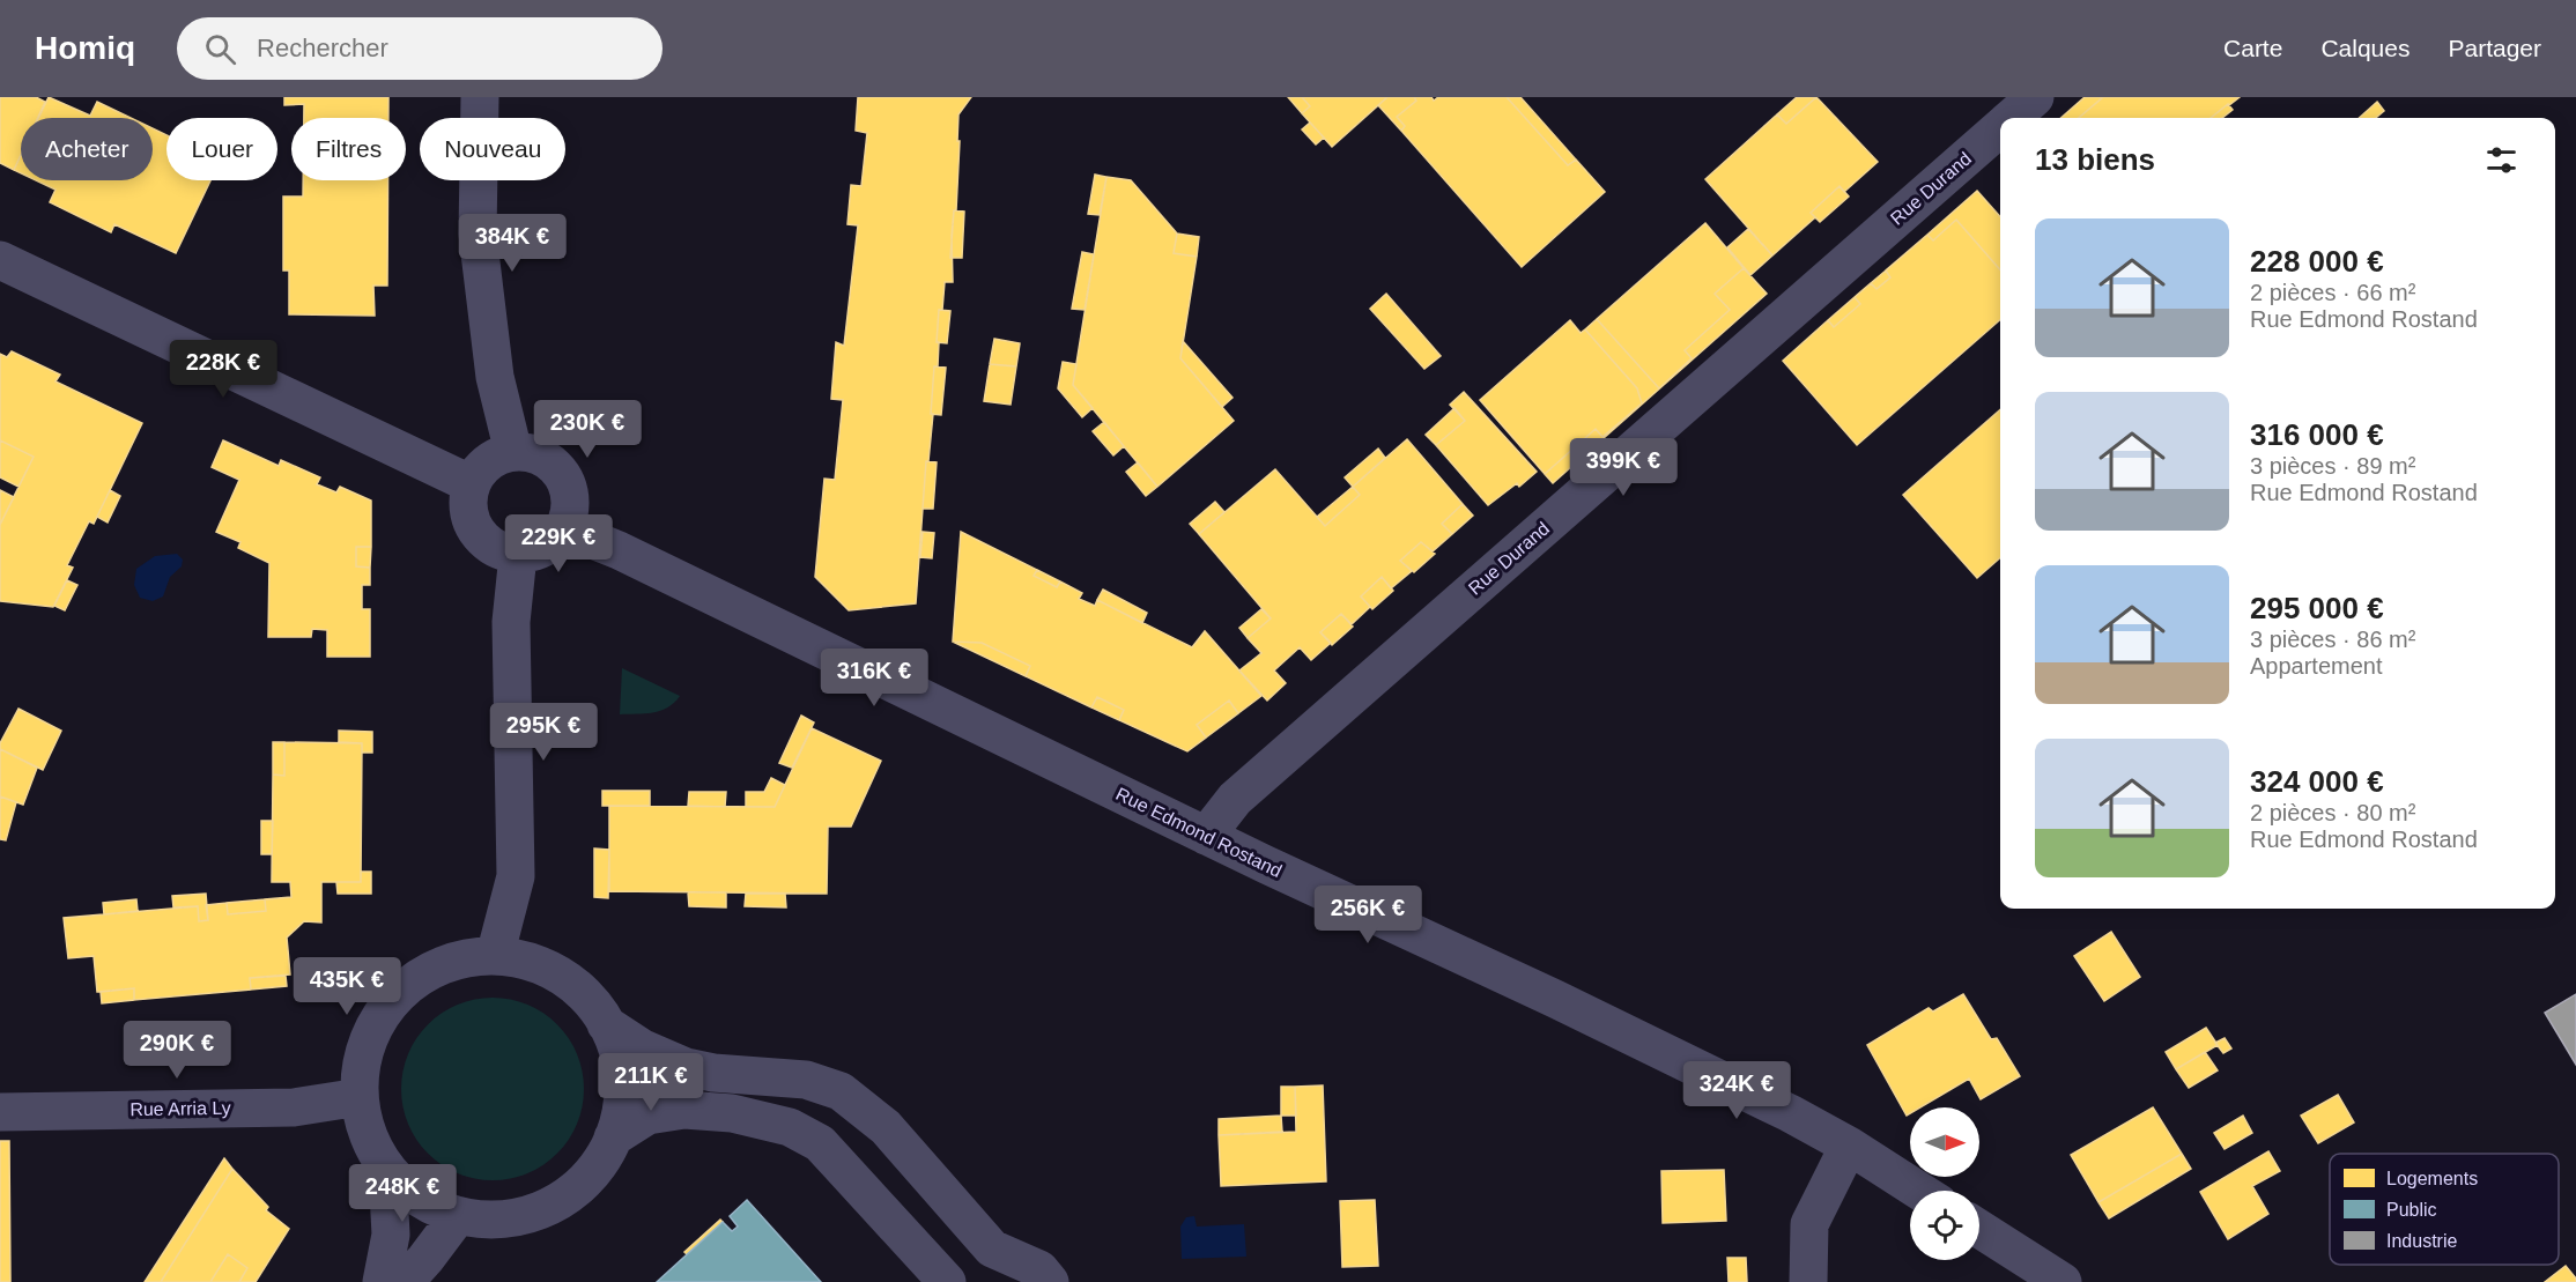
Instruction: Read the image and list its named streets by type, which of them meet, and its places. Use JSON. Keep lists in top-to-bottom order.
{
  "streets": {
    "street": ["Rue Durand", "Rue Edmond Rostand", "Rue Arria Ly"]
  },
  "crossings": [
    ["Rue Durand", "Rue Edmond Rostand"]
  ],
  "legend": ["Logements", "Public", "Industrie"],
  "north": "right",
  "page": {
    "header": "Homiq",
    "search": "Rechercher",
    "nav": ["Carte", "Calques", "Partager"],
    "chip": [
      "Acheter",
      "Louer",
      "Filtres",
      "Nouveau"
    ],
    "heading": "13 biens",
    "list": [
      {
        "name": "228 000 €",
        "note": "2 pièces · 66 m² · Rue Edmond Rostand"
      },
      {
        "name": "316 000 €",
        "note": "3 pièces · 89 m² · Rue Edmond Rostand"
      },
      {
        "name": "295 000 €",
        "note": "3 pièces · 86 m² · Appartement"
      },
      {
        "name": "324 000 €",
        "note": "2 pièces · 80 m² · Rue Edmond Rostand"
      }
    ],
    "price": [
      "384K €",
      "228K €",
      "230K €",
      "399K €",
      "229K €",
      "316K €",
      "295K €",
      "256K €",
      "435K €",
      "290K €",
      "211K €",
      "324K €",
      "248K €"
    ]
  }
}
